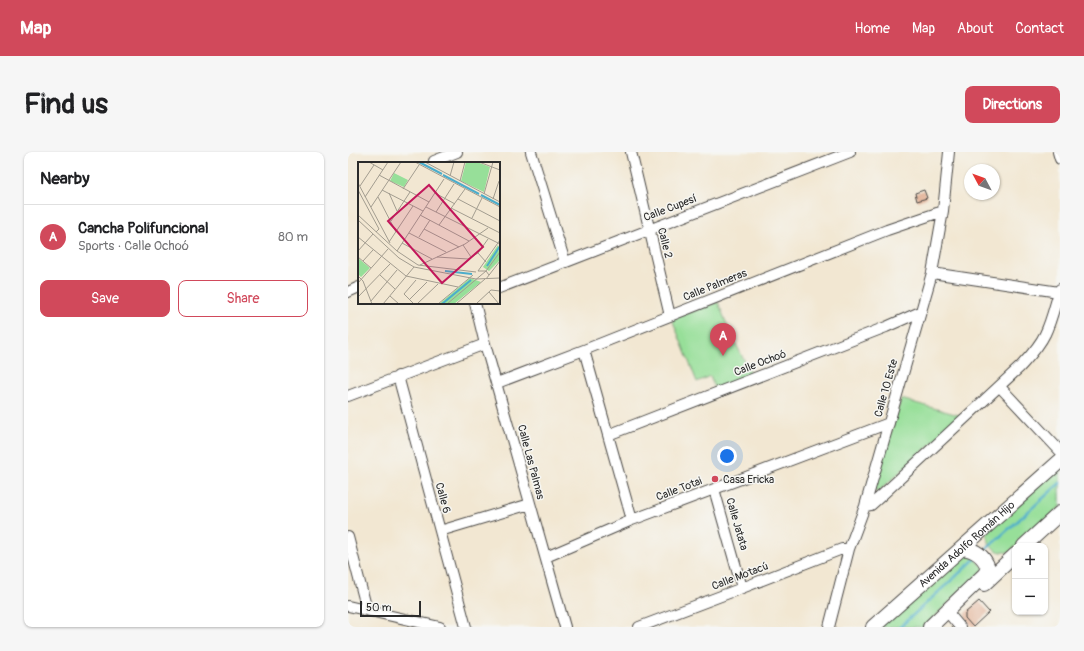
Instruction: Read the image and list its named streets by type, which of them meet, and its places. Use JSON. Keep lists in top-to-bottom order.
{
  "streets": {
    "main road": ["Avenida Adolfo Román Hijo"],
    "street": [
      "Calle Cupesí",
      "Calle 2",
      "Calle Palmeras",
      "Calle Ochoó",
      "Calle 10 Este",
      "Calle Las Palmas",
      "Calle Totai",
      "Calle 6",
      "Calle Jatata",
      "Calle Motacú"
    ]
  },
  "crossings": [
    ["Calle Cupesí", "Calle 2"],
    ["Calle 2", "Calle Palmeras"],
    ["Calle Palmeras", "Calle 10 Este"],
    ["Calle Palmeras", "Calle Las Palmas"],
    ["Calle Ochoó", "Calle 10 Este"],
    ["Calle 10 Este", "Calle Totai"],
    ["Calle 10 Este", "Calle Motacú"],
    ["Calle Las Palmas", "Calle Totai"],
    ["Calle Totai", "Calle Jatata"],
    ["Calle Jatata", "Calle Motacú"]
  ],
  "places": ["Casa Ericka"],
  "scale_bar": "50 m",
  "north": "top left",
  "page": {
    "header": "Map",
    "nav": [
      "Home",
      "Map",
      "About",
      "Contact"
    ],
    "buttons": [
      "Directions",
      ["Save", "Share"]
    ],
    "title": "Find us",
    "heading": "Nearby",
    "list": [
      {
        "mark": "A",
        "name": "Cancha Polifuncional",
        "note": "Sports · Calle Ochoó",
        "value": "80 m"
      }
    ],
    "pins": "A",
    "map_buttons": ["+", "−"],
    "scale": "50 m"
  }
}
